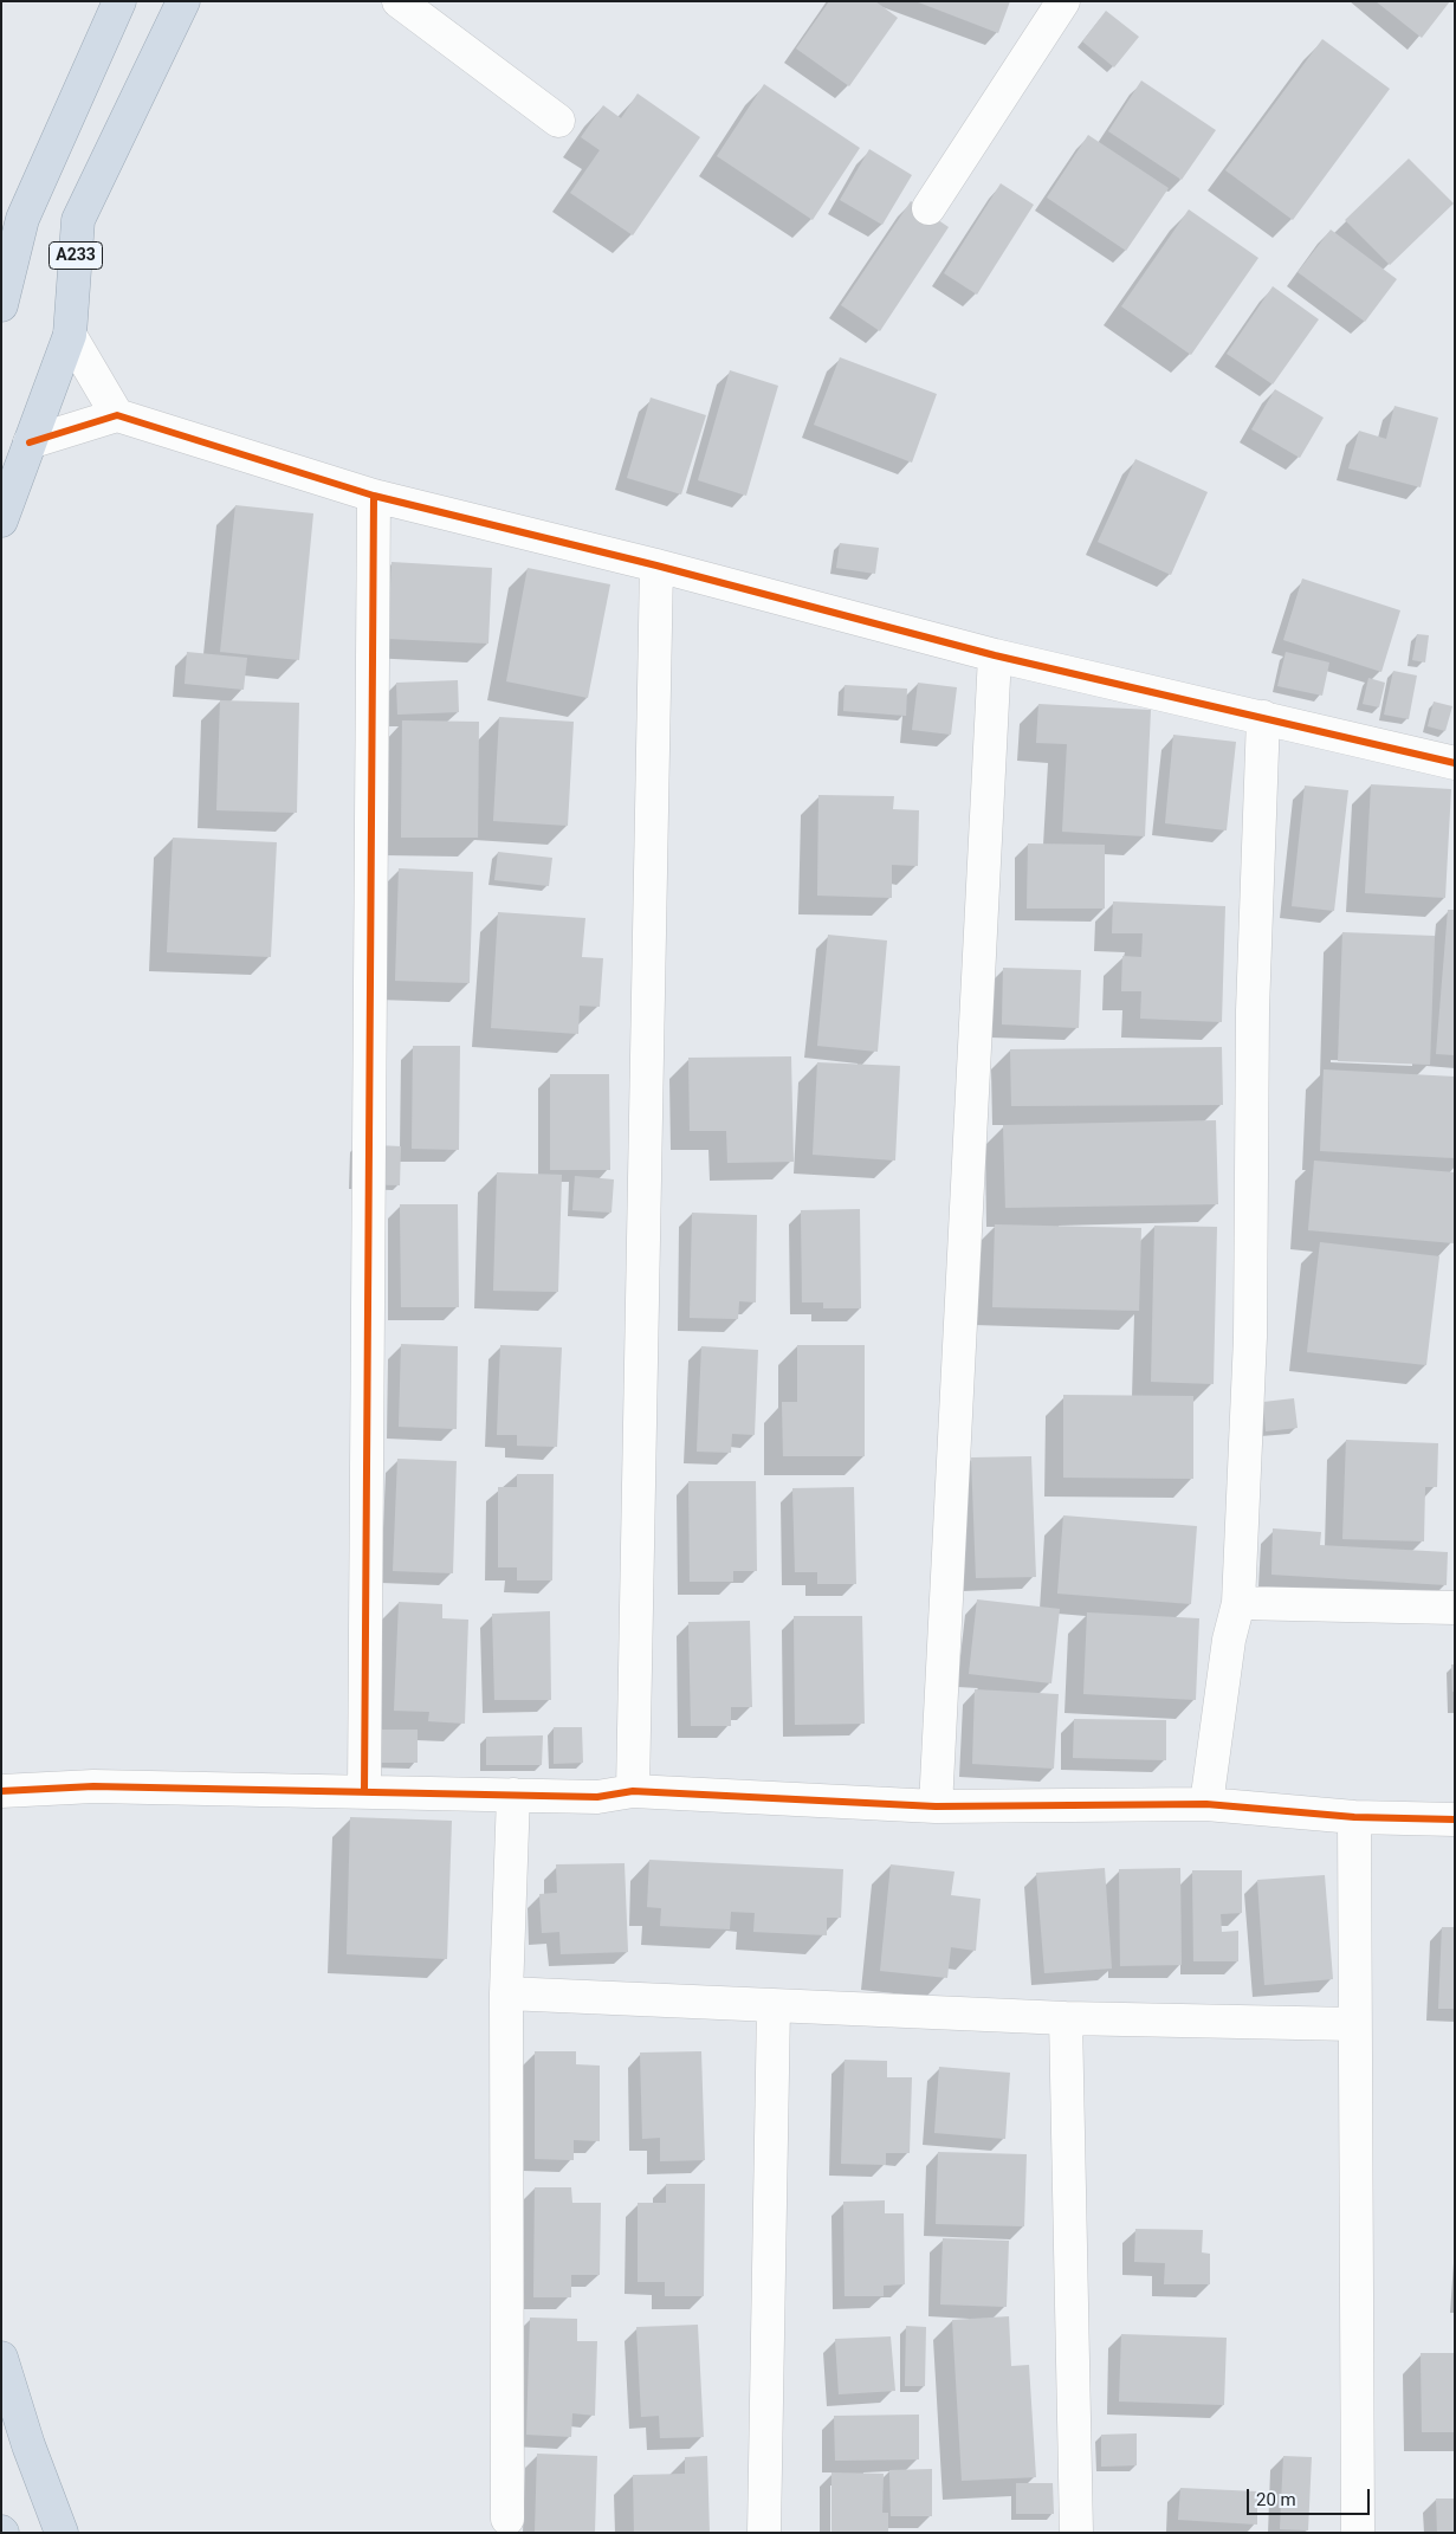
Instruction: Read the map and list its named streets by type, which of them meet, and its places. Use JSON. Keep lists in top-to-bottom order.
{
  "streets": {
    "highway": ["A233"]
  },
  "scale_bar": "20 m"
}
